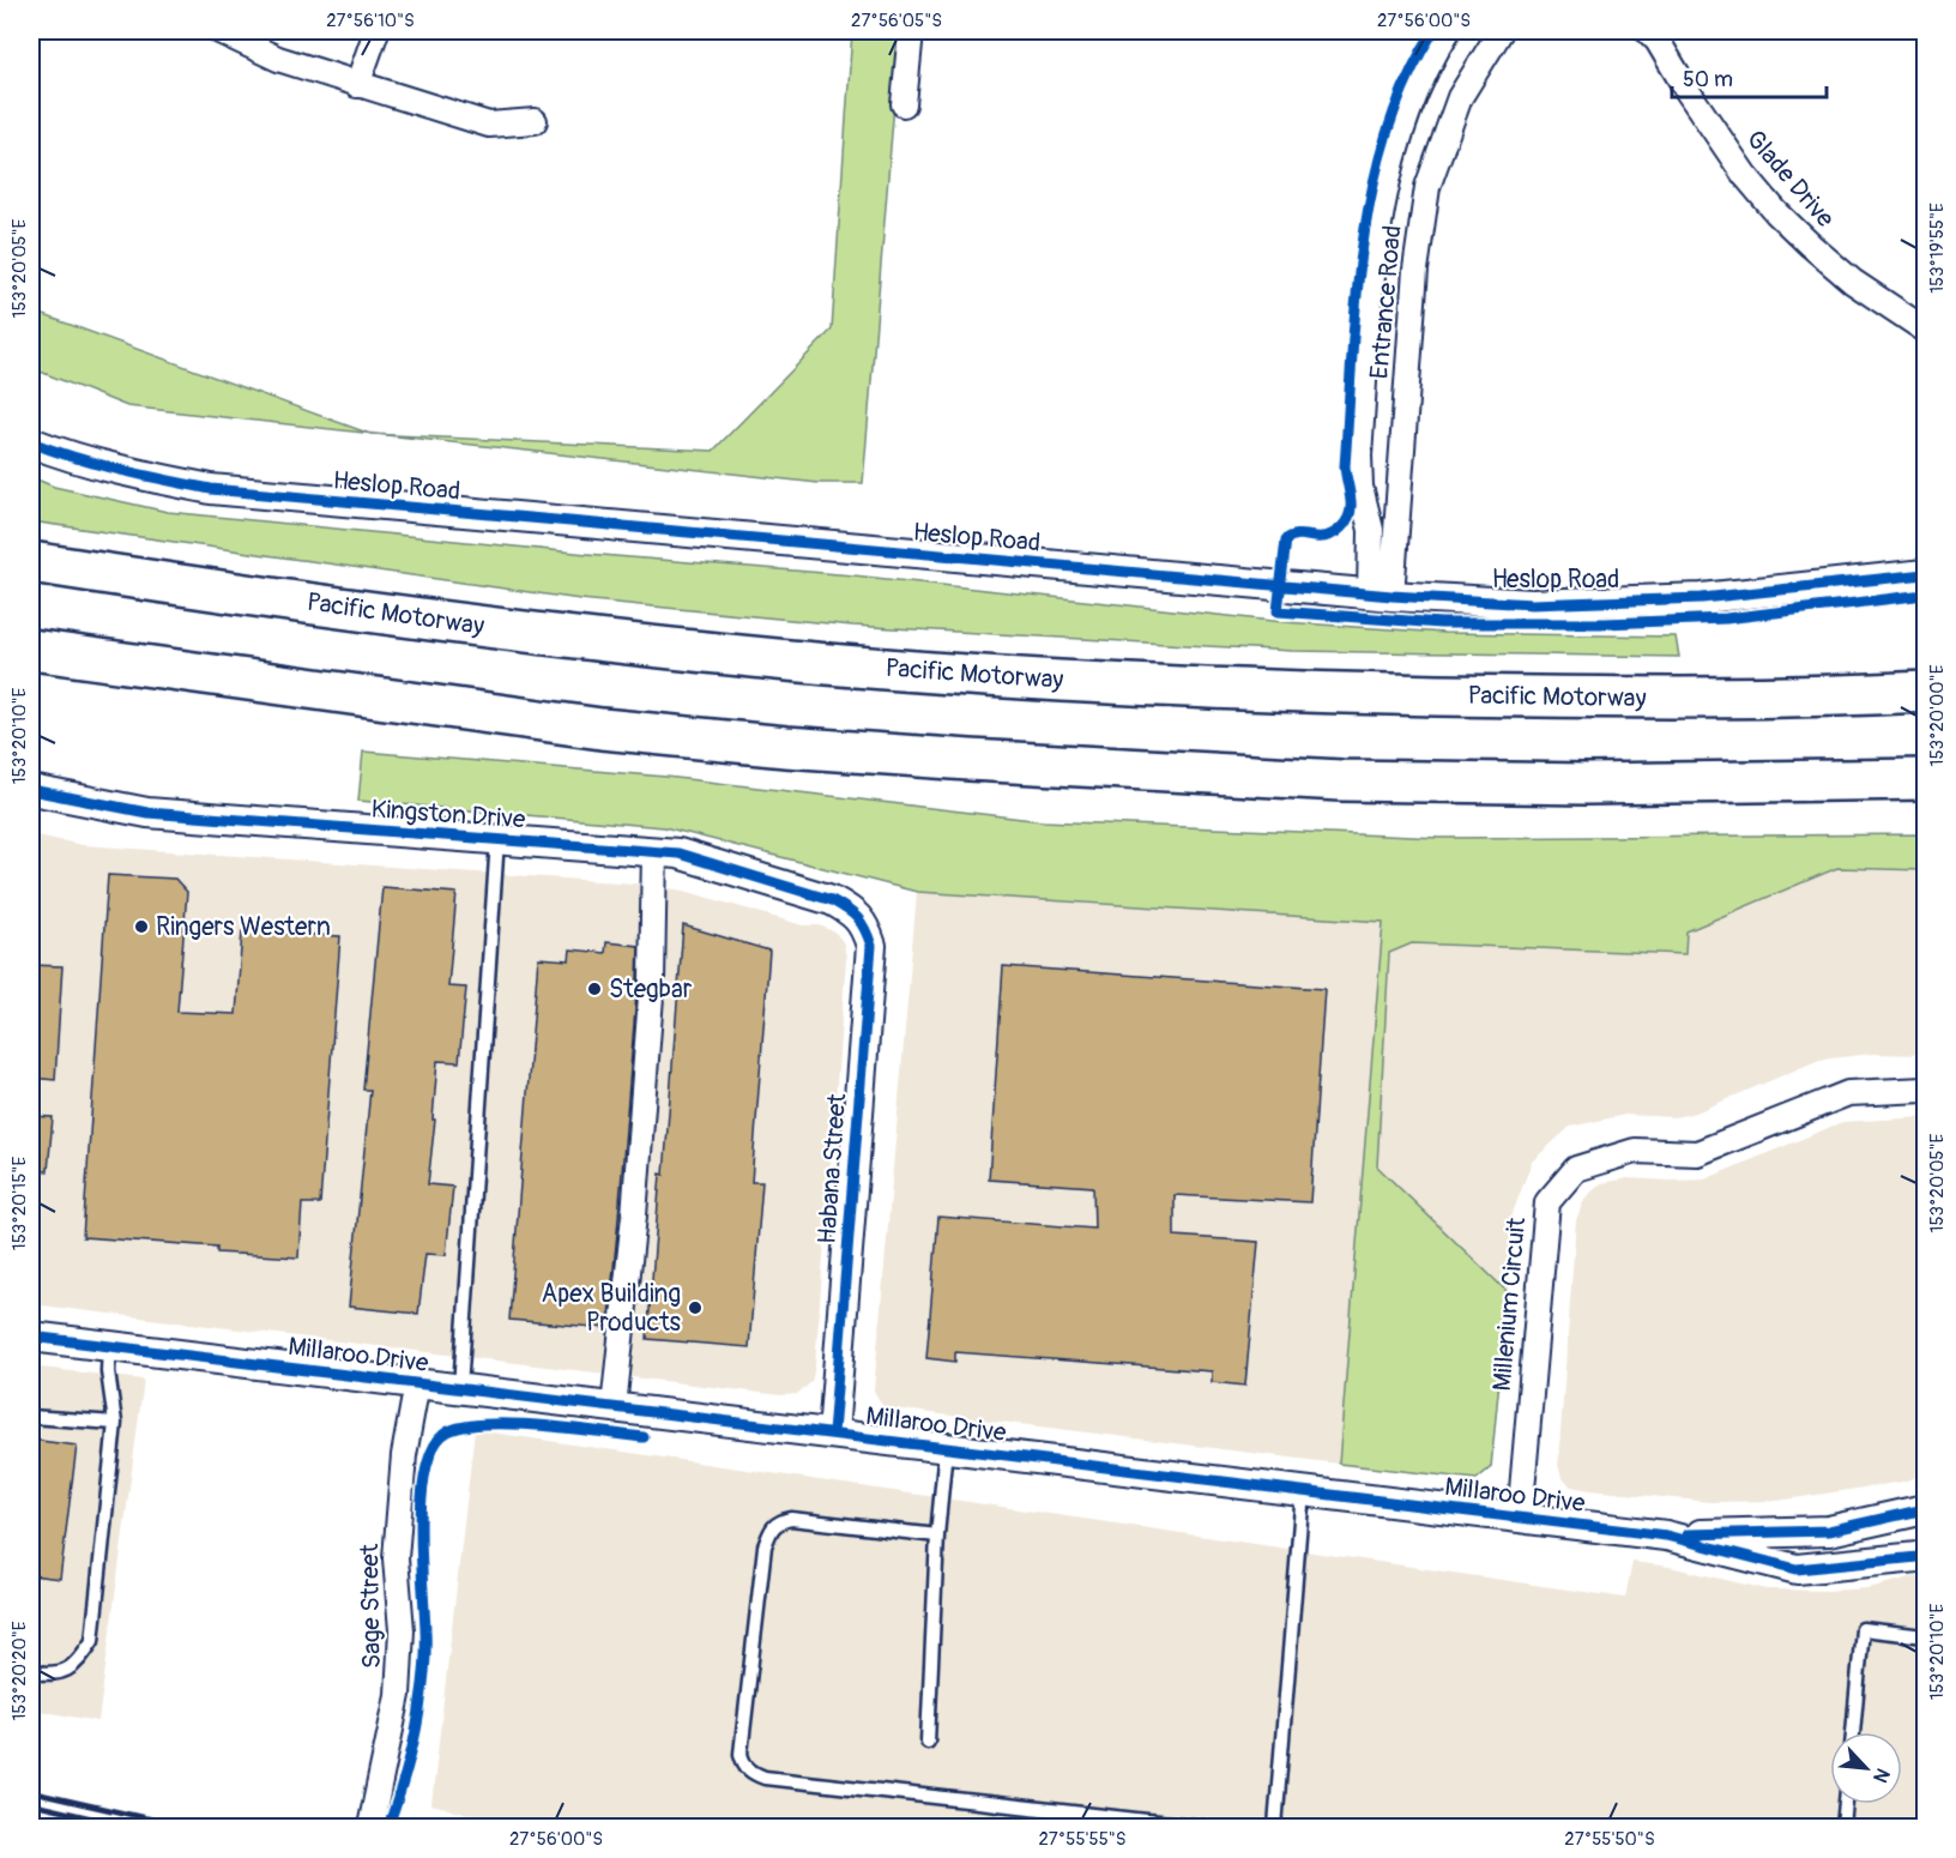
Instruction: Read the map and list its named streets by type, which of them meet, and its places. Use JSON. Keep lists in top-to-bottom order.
{
  "streets": {
    "highway": ["Pacific Motorway"],
    "street": [
      "Glade Drive",
      "Entrance Road",
      "Heslop Road",
      "Kingston Drive",
      "Habana Street",
      "Millenium Circuit",
      "Millaroo Drive",
      "Sage Street"
    ]
  },
  "crossings": [
    ["Entrance Road", "Heslop Road"],
    ["Kingston Drive", "Habana Street"],
    ["Habana Street", "Millaroo Drive"],
    ["Millenium Circuit", "Millaroo Drive"],
    ["Millaroo Drive", "Sage Street"]
  ],
  "places": ["Ringers Western", "Stegbar", "Apex Building Products"],
  "scale_bar": "50 m",
  "north": "bottom right",
  "coordinates": [
    "27°56'10\"S",
    "27°56'05\"S",
    "27°56'00\"S",
    "153°19'55\"E",
    "153°20'05\"E",
    "153°20'00\"E",
    "153°20'10\"E",
    "153°20'15\"E",
    "153°20'20\"E",
    "27°55'55\"S",
    "27°55'50\"S"
  ]
}
